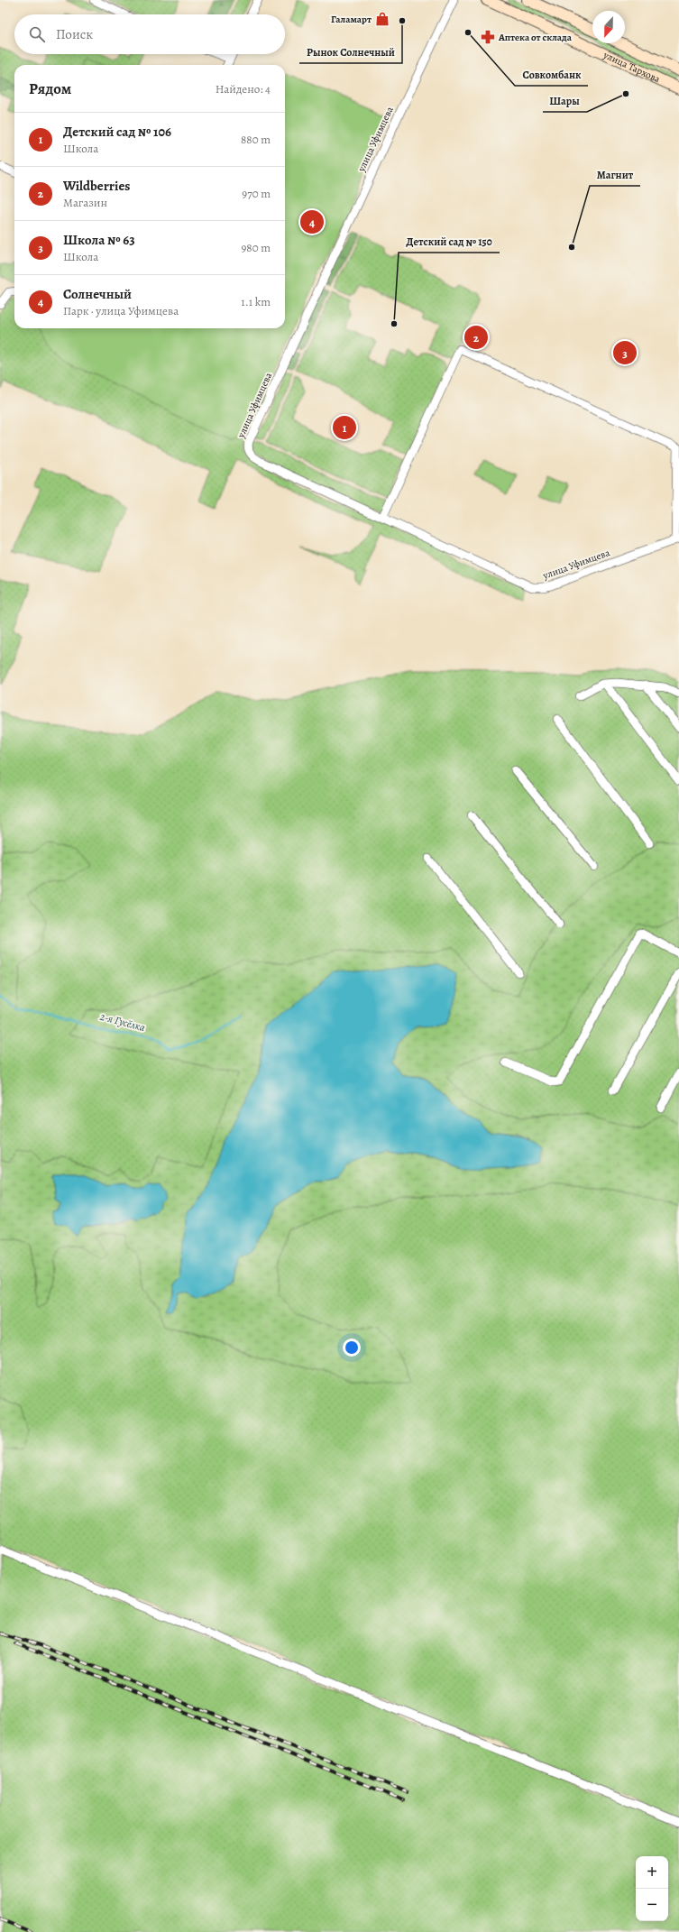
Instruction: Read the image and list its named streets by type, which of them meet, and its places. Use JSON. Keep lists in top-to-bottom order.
{
  "streets": {
    "main road": ["улица Тархова"],
    "street": ["улица Уфимцева"]
  },
  "water": ["2-я Гусёлка"],
  "places": {
    "shop": ["Галамарт"],
    "other": [
      "Рынок Солнечный",
      "Совкомбанк",
      "Шары",
      "Магнит",
      "Детский сад № 150"
    ],
    "pharmacy": ["Аптека от склада"]
  },
  "north": "bottom",
  "page": {
    "search": "Поиск",
    "heading": ["Рядом", "Найдено: 4"],
    "list": [
      {
        "mark": "1",
        "name": "Детский сад № 106",
        "note": "Школа",
        "value": "880 m"
      },
      {
        "mark": "2",
        "name": "Wildberries",
        "note": "Магазин",
        "value": "970 m"
      },
      {
        "mark": "3",
        "name": "Школа № 63",
        "note": "Школа",
        "value": "980 m"
      },
      {
        "mark": "4",
        "name": "Солнечный",
        "note": "Парк · улица Уфимцева",
        "value": "1.1 km"
      }
    ],
    "pins": [
      "4",
      "2",
      "3",
      "1"
    ],
    "map_buttons": ["+", "−"]
  }
}
